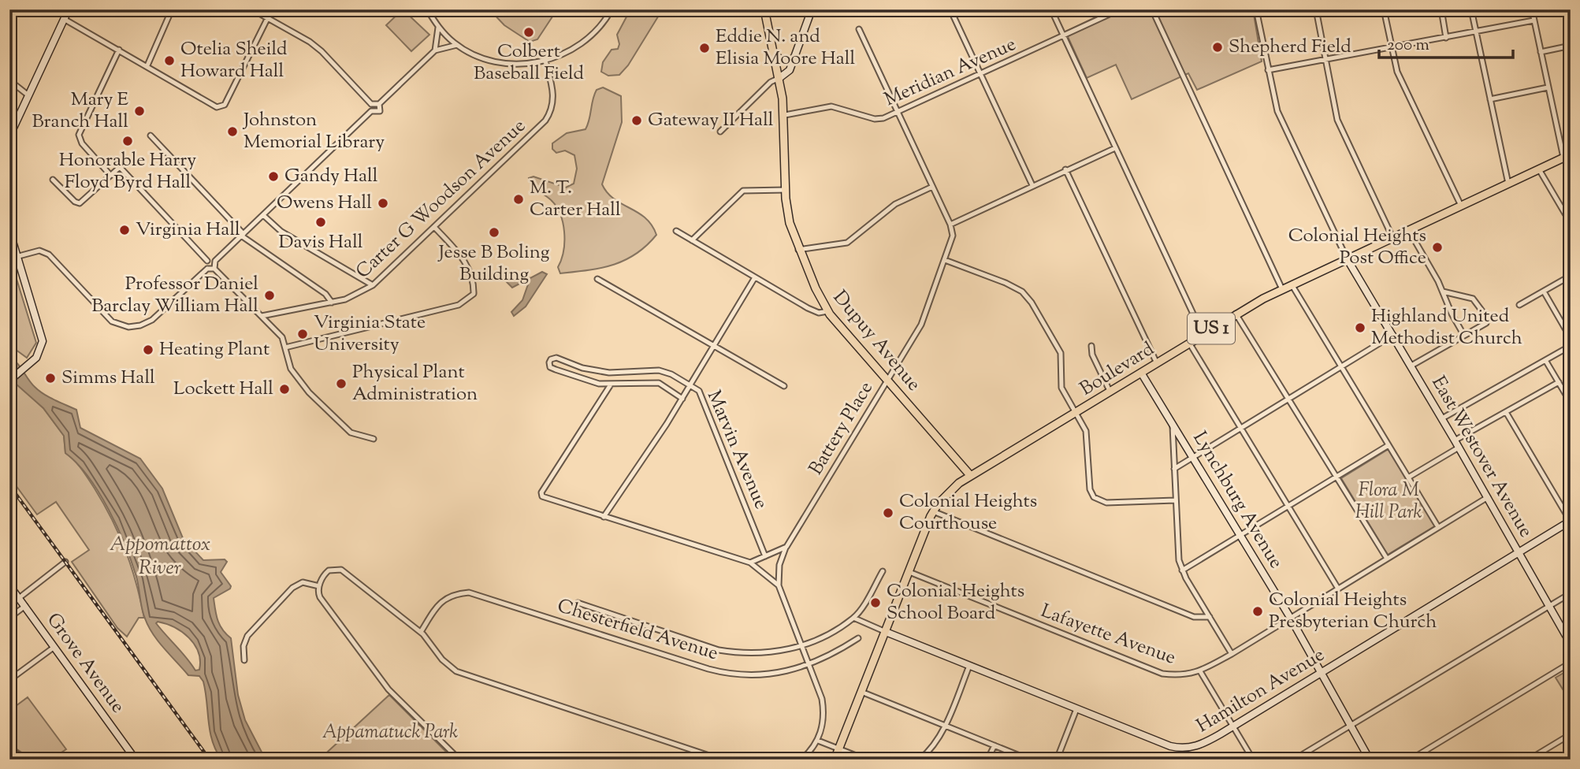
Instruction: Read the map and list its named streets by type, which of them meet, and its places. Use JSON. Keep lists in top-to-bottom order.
{
  "streets": {
    "main road": ["US 1", "Dupuy Avenue", "Boulevard"],
    "street": [
      "Meridian Avenue",
      "Carter G Woodson Avenue",
      "Battery Place",
      "Marvin Avenue",
      "East Westover Avenue",
      "Lynchburg Avenue",
      "Chesterfield Avenue",
      "Lafayette Avenue",
      "Grove Avenue",
      "Hamilton Avenue"
    ]
  },
  "crossings": [
    ["Meridian Avenue", "Dupuy Avenue"],
    ["Dupuy Avenue", "Boulevard"],
    ["Dupuy Avenue", "Battery Place"],
    ["Boulevard", "East Westover Avenue"],
    ["Boulevard", "Lynchburg Avenue"],
    ["Boulevard", "Lafayette Avenue"],
    ["Boulevard", "Hamilton Avenue"],
    ["East Westover Avenue", "Lafayette Avenue"],
    ["East Westover Avenue", "Hamilton Avenue"],
    ["Lynchburg Avenue", "Lafayette Avenue"],
    ["Lynchburg Avenue", "Hamilton Avenue"],
    ["Chesterfield Avenue", "Hamilton Avenue"]
  ],
  "water": ["Appomattox River"],
  "parks": ["Flora M Hill Park", "Appamatuck Park"],
  "places": [
    "Colbert Baseball Field",
    "Shepherd Field",
    "Eddie N. and Elisia Moore Hall",
    "Otelia Sheild Howard Hall",
    "Mary E Branch Hall",
    "Gateway II Hall",
    "Johnston Memorial Library",
    "Honorable Harry Floyd Byrd Hall",
    "Gandy Hall",
    "M. T. Carter Hall",
    "Owens Hall",
    "Davis Hall",
    "Virginia Hall",
    "Jesse B Boling Building",
    "Colonial Heights Post Office",
    "Professor Daniel Barclay William Hall",
    "Highland United Methodist Church",
    "Virginia State University",
    "Heating Plant",
    "Simms Hall",
    "Physical Plant Administration",
    "Lockett Hall",
    "Colonial Heights Courthouse",
    "Colonial Heights School Board",
    "Colonial Heights Presbyterian Church"
  ],
  "scale_bar": "200 m"
}
